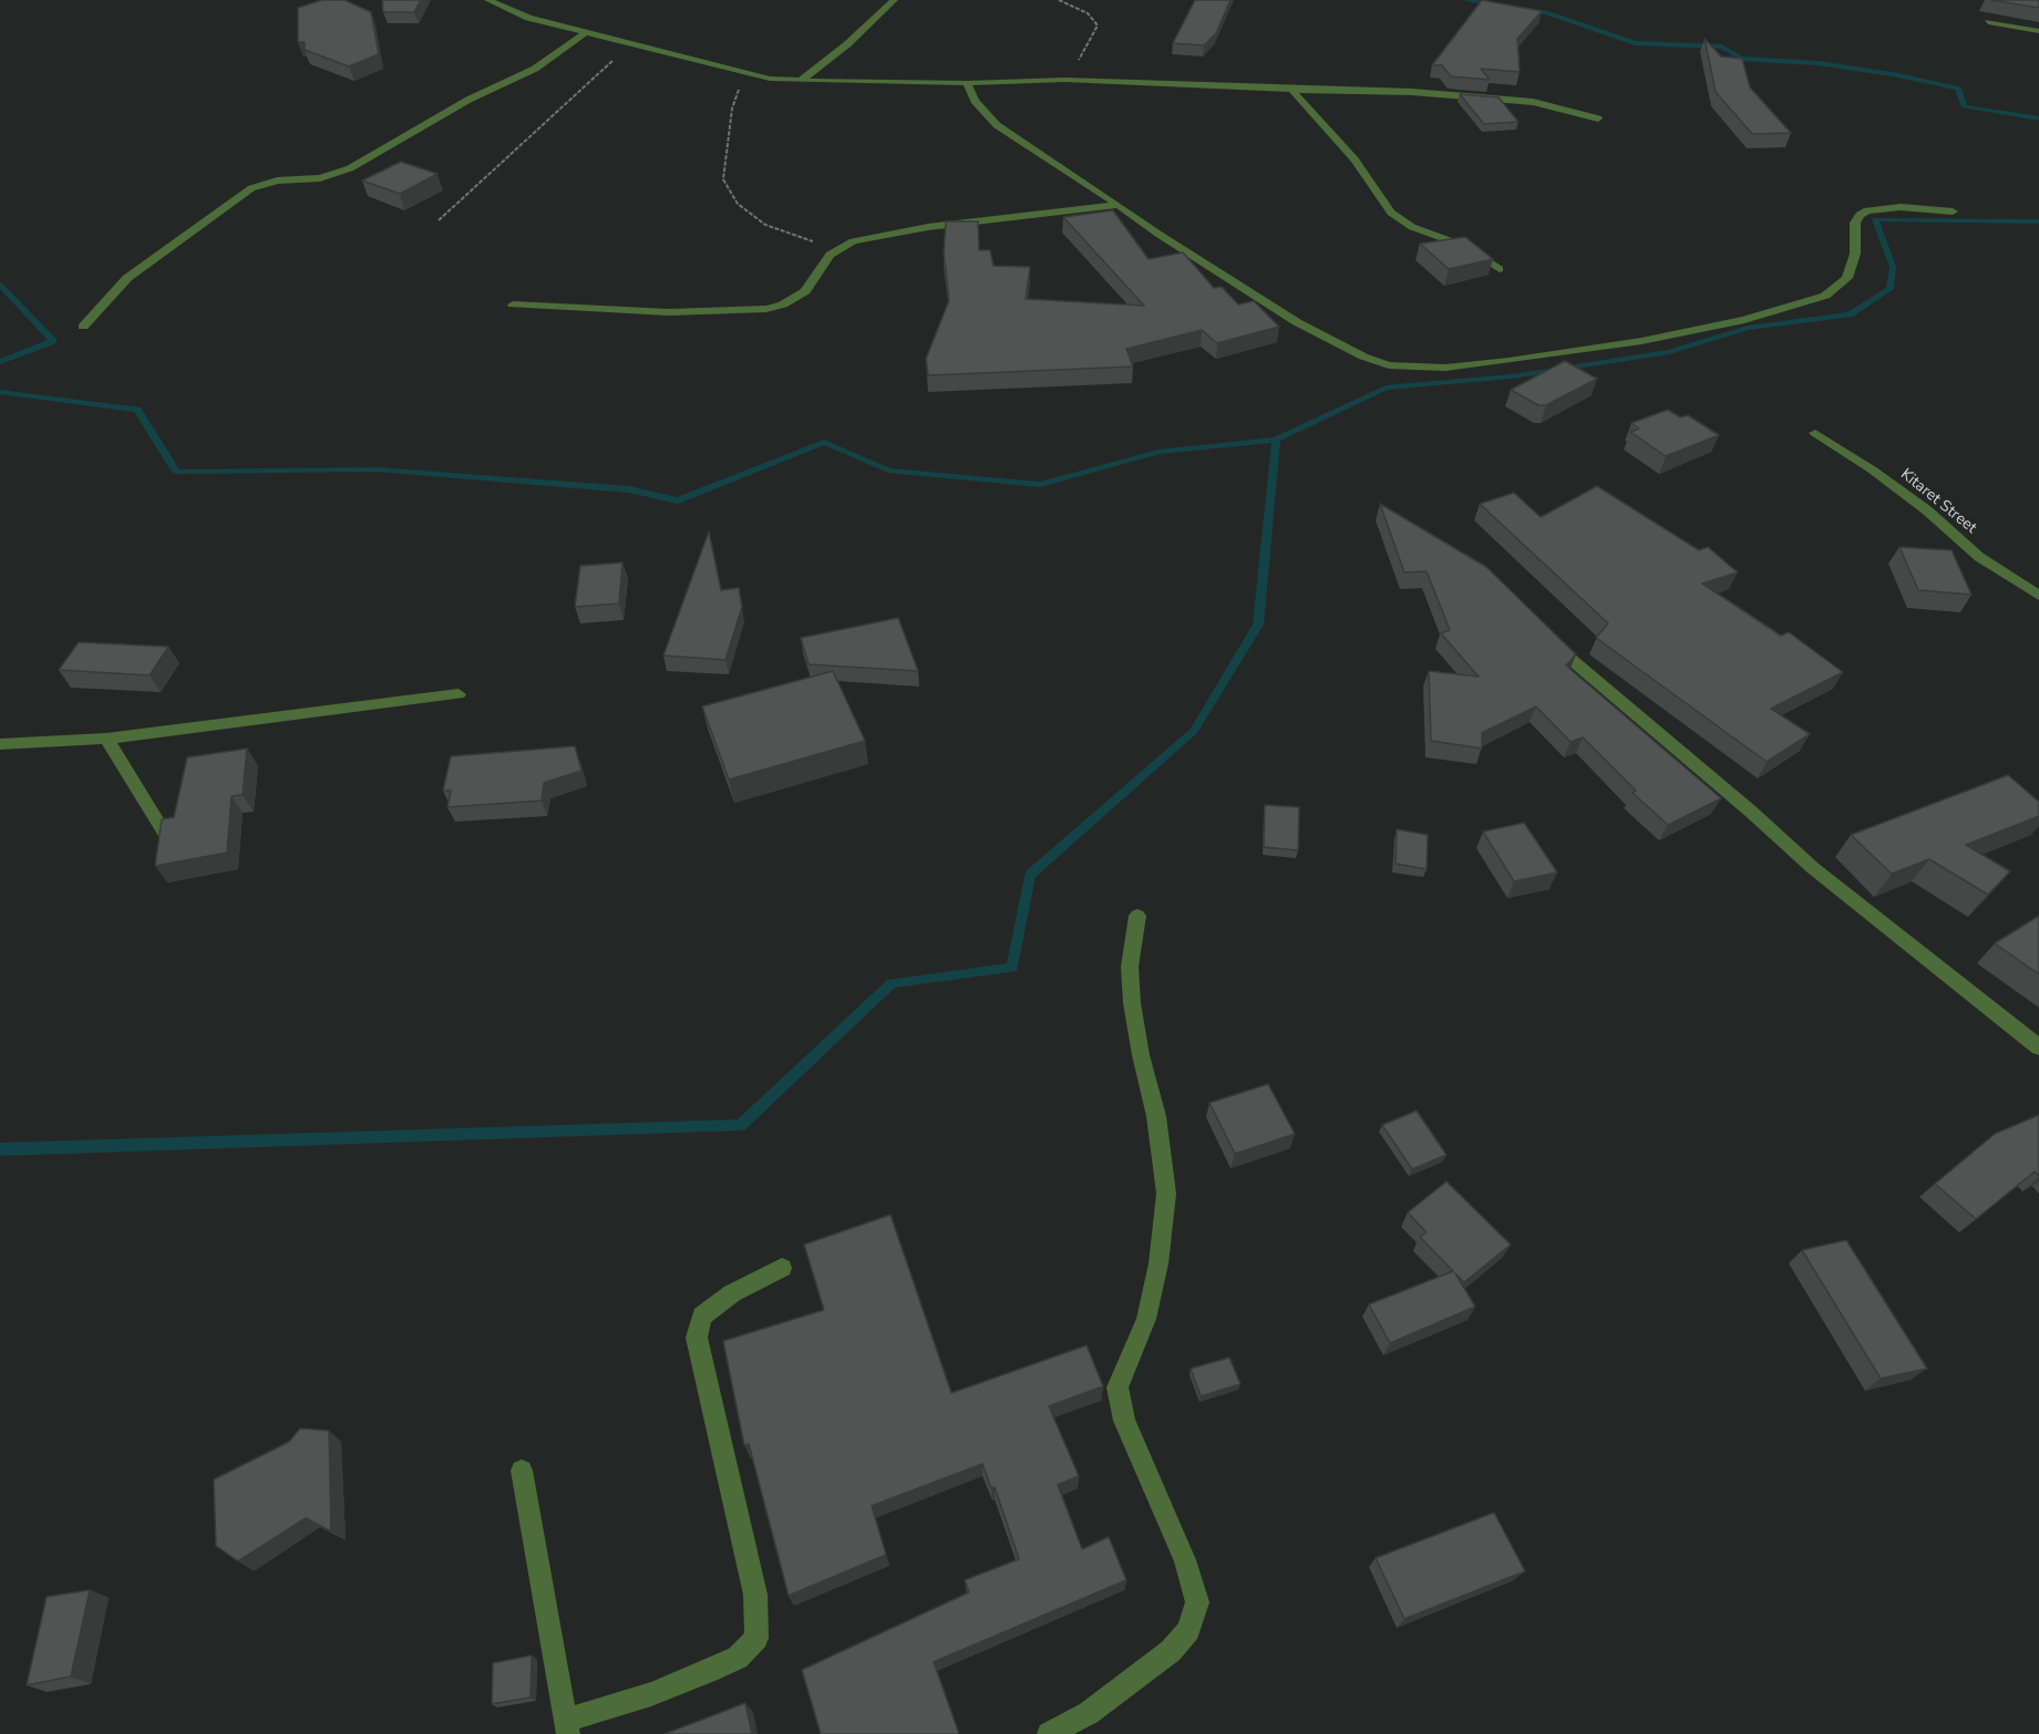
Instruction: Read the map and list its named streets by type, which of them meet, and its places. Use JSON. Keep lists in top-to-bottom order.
{
  "streets": {
    "street": ["Kitaret Street"]
  }
}
